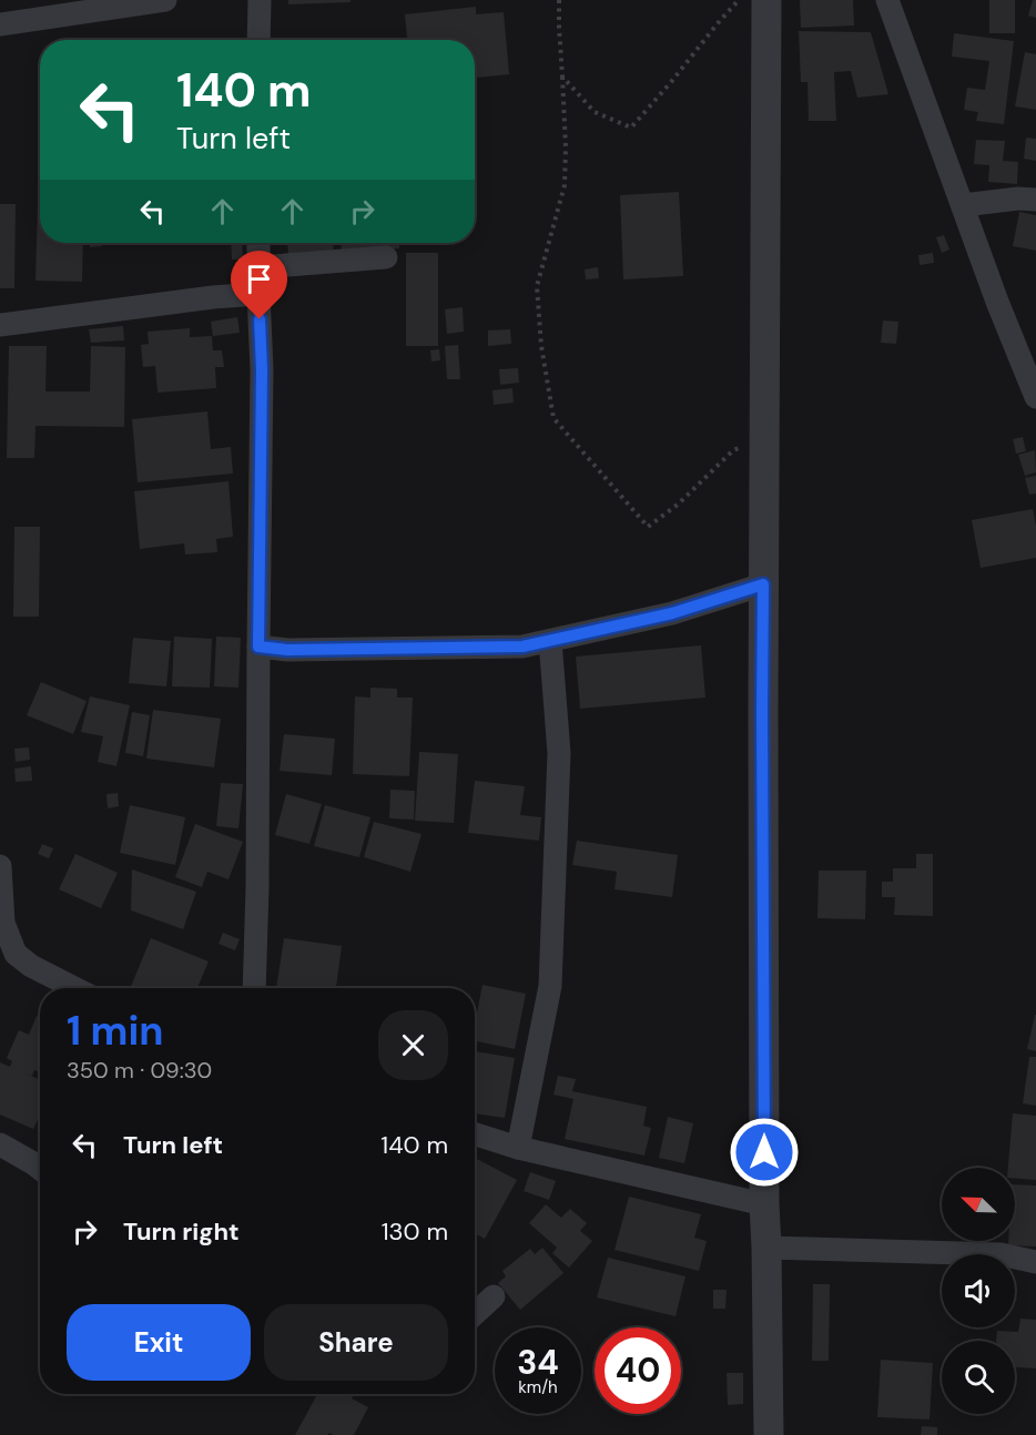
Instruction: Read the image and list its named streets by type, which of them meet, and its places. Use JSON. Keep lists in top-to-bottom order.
{
  "north": "top left",
  "page": {
    "turn": ["140 m", "Turn left"],
    "heading": ["1 min", "350 m · 09:30"],
    "list": [
      {
        "name": "Turn left",
        "value": "140 m"
      },
      {
        "name": "Turn right",
        "value": "130 m"
      }
    ],
    "buttons": ["Exit", "Share"],
    "speed": "34 km/h",
    "limit": "40"
  }
}
